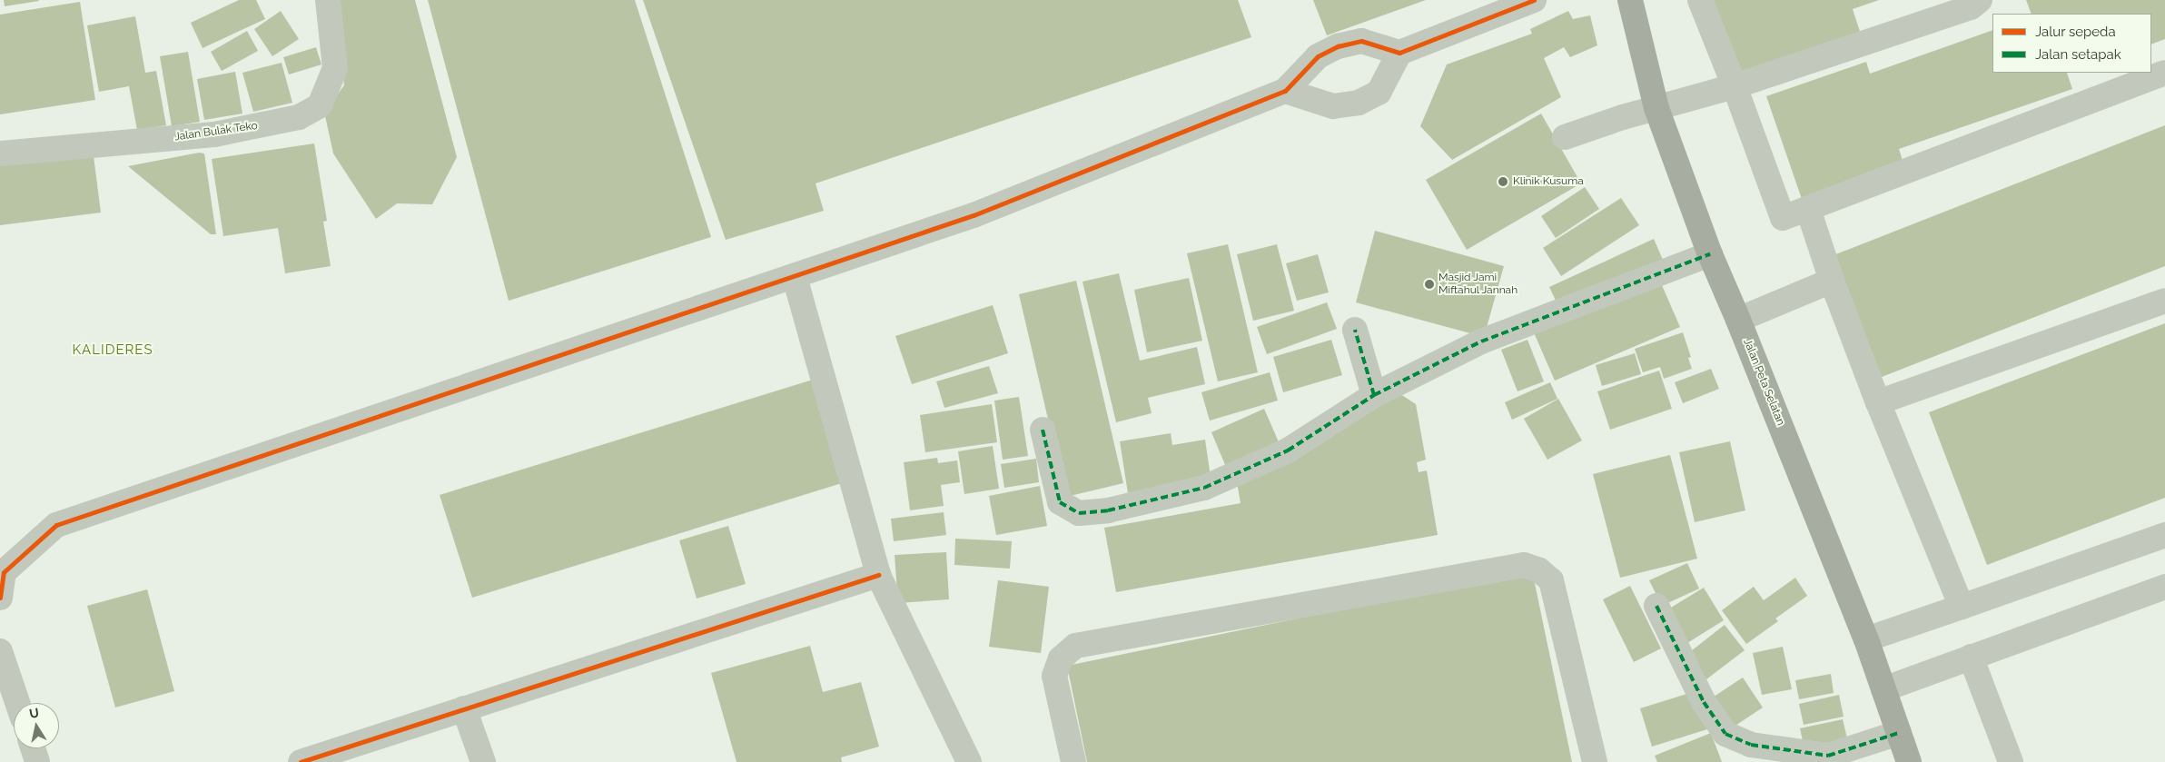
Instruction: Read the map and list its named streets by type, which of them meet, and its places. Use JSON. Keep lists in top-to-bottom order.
{
  "streets": {
    "main road": ["Jalan Peta Selatan"],
    "street": ["Jalan Bulak Teko"]
  },
  "districts": ["KALIDERES"],
  "places": ["Klinik Kusuma", "Masjid Jami Miftahul Jannah"],
  "legend": ["Jalur sepeda", "Jalan setapak"],
  "north": "top"
}
